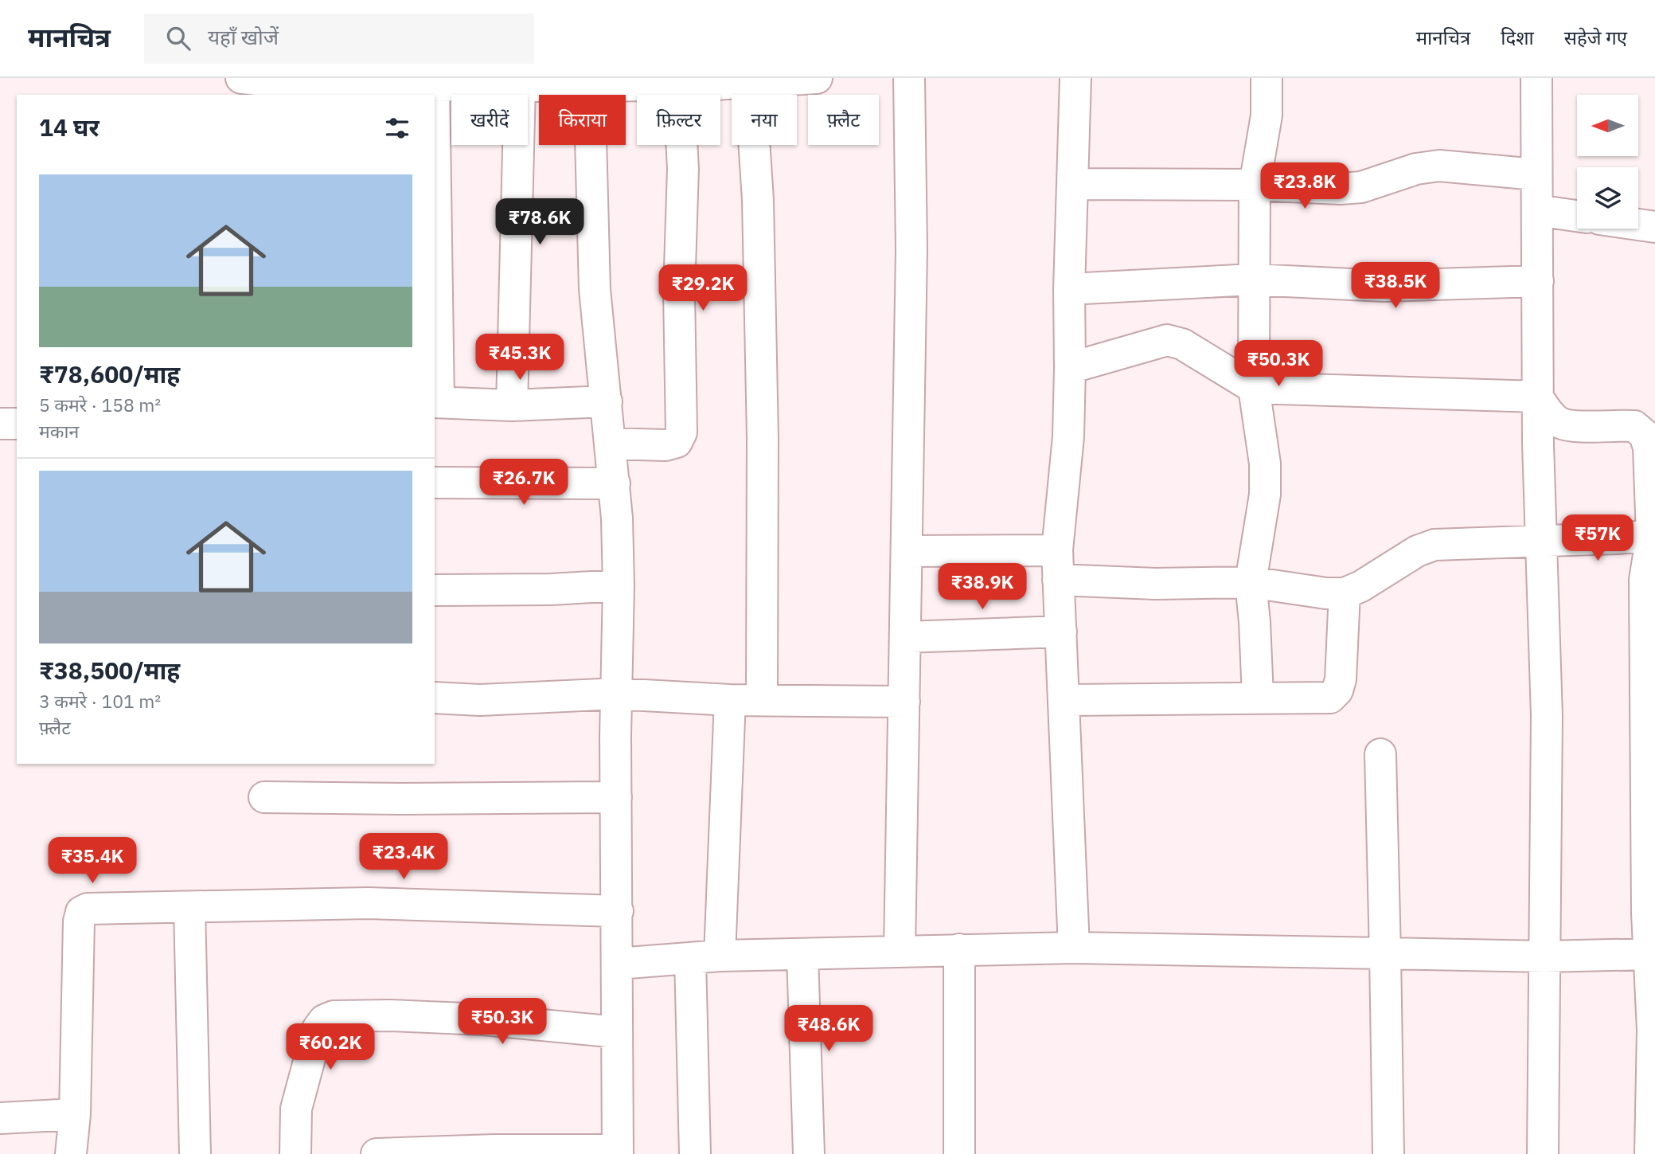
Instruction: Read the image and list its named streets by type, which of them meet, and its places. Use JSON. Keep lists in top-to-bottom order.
{
  "north": "left",
  "page": {
    "header": "मानचित्र",
    "search": "यहाँ खोजें",
    "nav": ["मानचित्र", "दिशा", "सहेजे गए"],
    "chip": [
      "खरीदें",
      "किराया",
      "फ़िल्टर",
      "नया",
      "फ़्लैट"
    ],
    "heading": "14 घर",
    "list": [
      {
        "name": "₹78,600/माह",
        "note": "5 कमरे · 158 m² · मकान"
      },
      {
        "name": "₹38,500/माह",
        "note": "3 कमरे · 101 m² · फ़्लैट"
      }
    ],
    "price": [
      "₹23.8K",
      "₹78.6K",
      "₹38.5K",
      "₹29.2K",
      "₹45.3K",
      "₹50.3K",
      "₹26.7K",
      "₹57K",
      "₹38.9K",
      "₹23.4K",
      "₹35.4K",
      "₹50.3K",
      "₹48.6K",
      "₹60.2K"
    ]
  }
}
